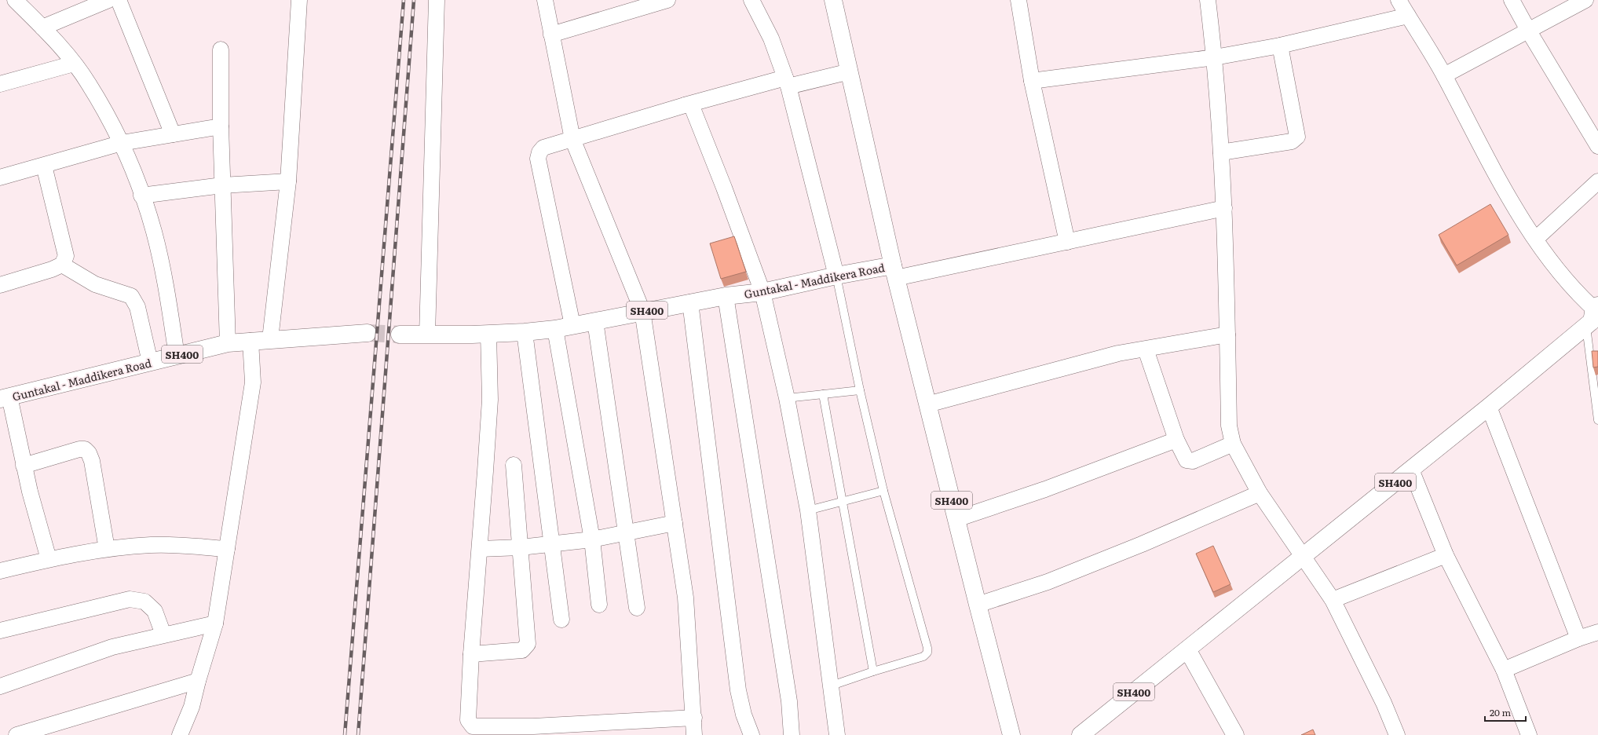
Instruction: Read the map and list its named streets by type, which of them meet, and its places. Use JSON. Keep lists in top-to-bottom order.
{
  "streets": {
    "main road": ["Guntakal - Maddikera Road", "SH400"]
  },
  "crossings": [
    ["Guntakal - Maddikera Road", "SH400"]
  ],
  "scale_bar": "20 m"
}
